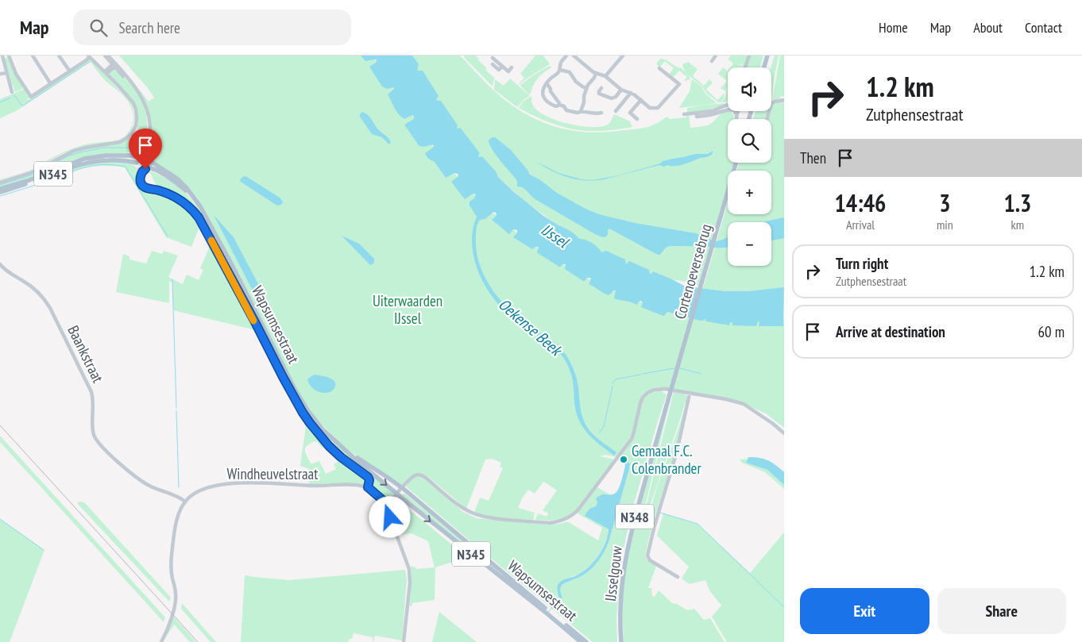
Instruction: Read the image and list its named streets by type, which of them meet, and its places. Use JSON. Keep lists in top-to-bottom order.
{
  "streets": {
    "main road": [
      "N345",
      "Cortenoeversebrug",
      "Wapsumsestraat",
      "N348",
      "IJsselgouw"
    ],
    "street": ["Baankstraat", "Windheuvelstraat"]
  },
  "crossings": [
    ["N345", "Wapsumsestraat"],
    ["Cortenoeversebrug", "IJsselgouw"],
    ["Baankstraat", "Windheuvelstraat"]
  ],
  "water": ["IJssel", "Oekense Beek"],
  "parks": ["Uiterwaarden IJssel"],
  "places": ["Gemaal F.C. Colenbrander"],
  "page": {
    "header": "Map",
    "search": "Search here",
    "nav": [
      "Home",
      "Map",
      "About",
      "Contact"
    ],
    "turn": ["1.2 km", "Zutphensestraat"],
    "map_buttons": ["+", "−"],
    "then": "Then",
    "eta": [
      "14:46",
      "Arrival",
      "3",
      "min",
      "1.3",
      "km"
    ],
    "list": [
      {
        "name": "Turn right",
        "note": "Zutphensestraat",
        "value": "1.2 km"
      },
      {
        "name": "Arrive at destination",
        "value": "60 m"
      }
    ],
    "buttons": ["Exit", "Share"]
  }
}
